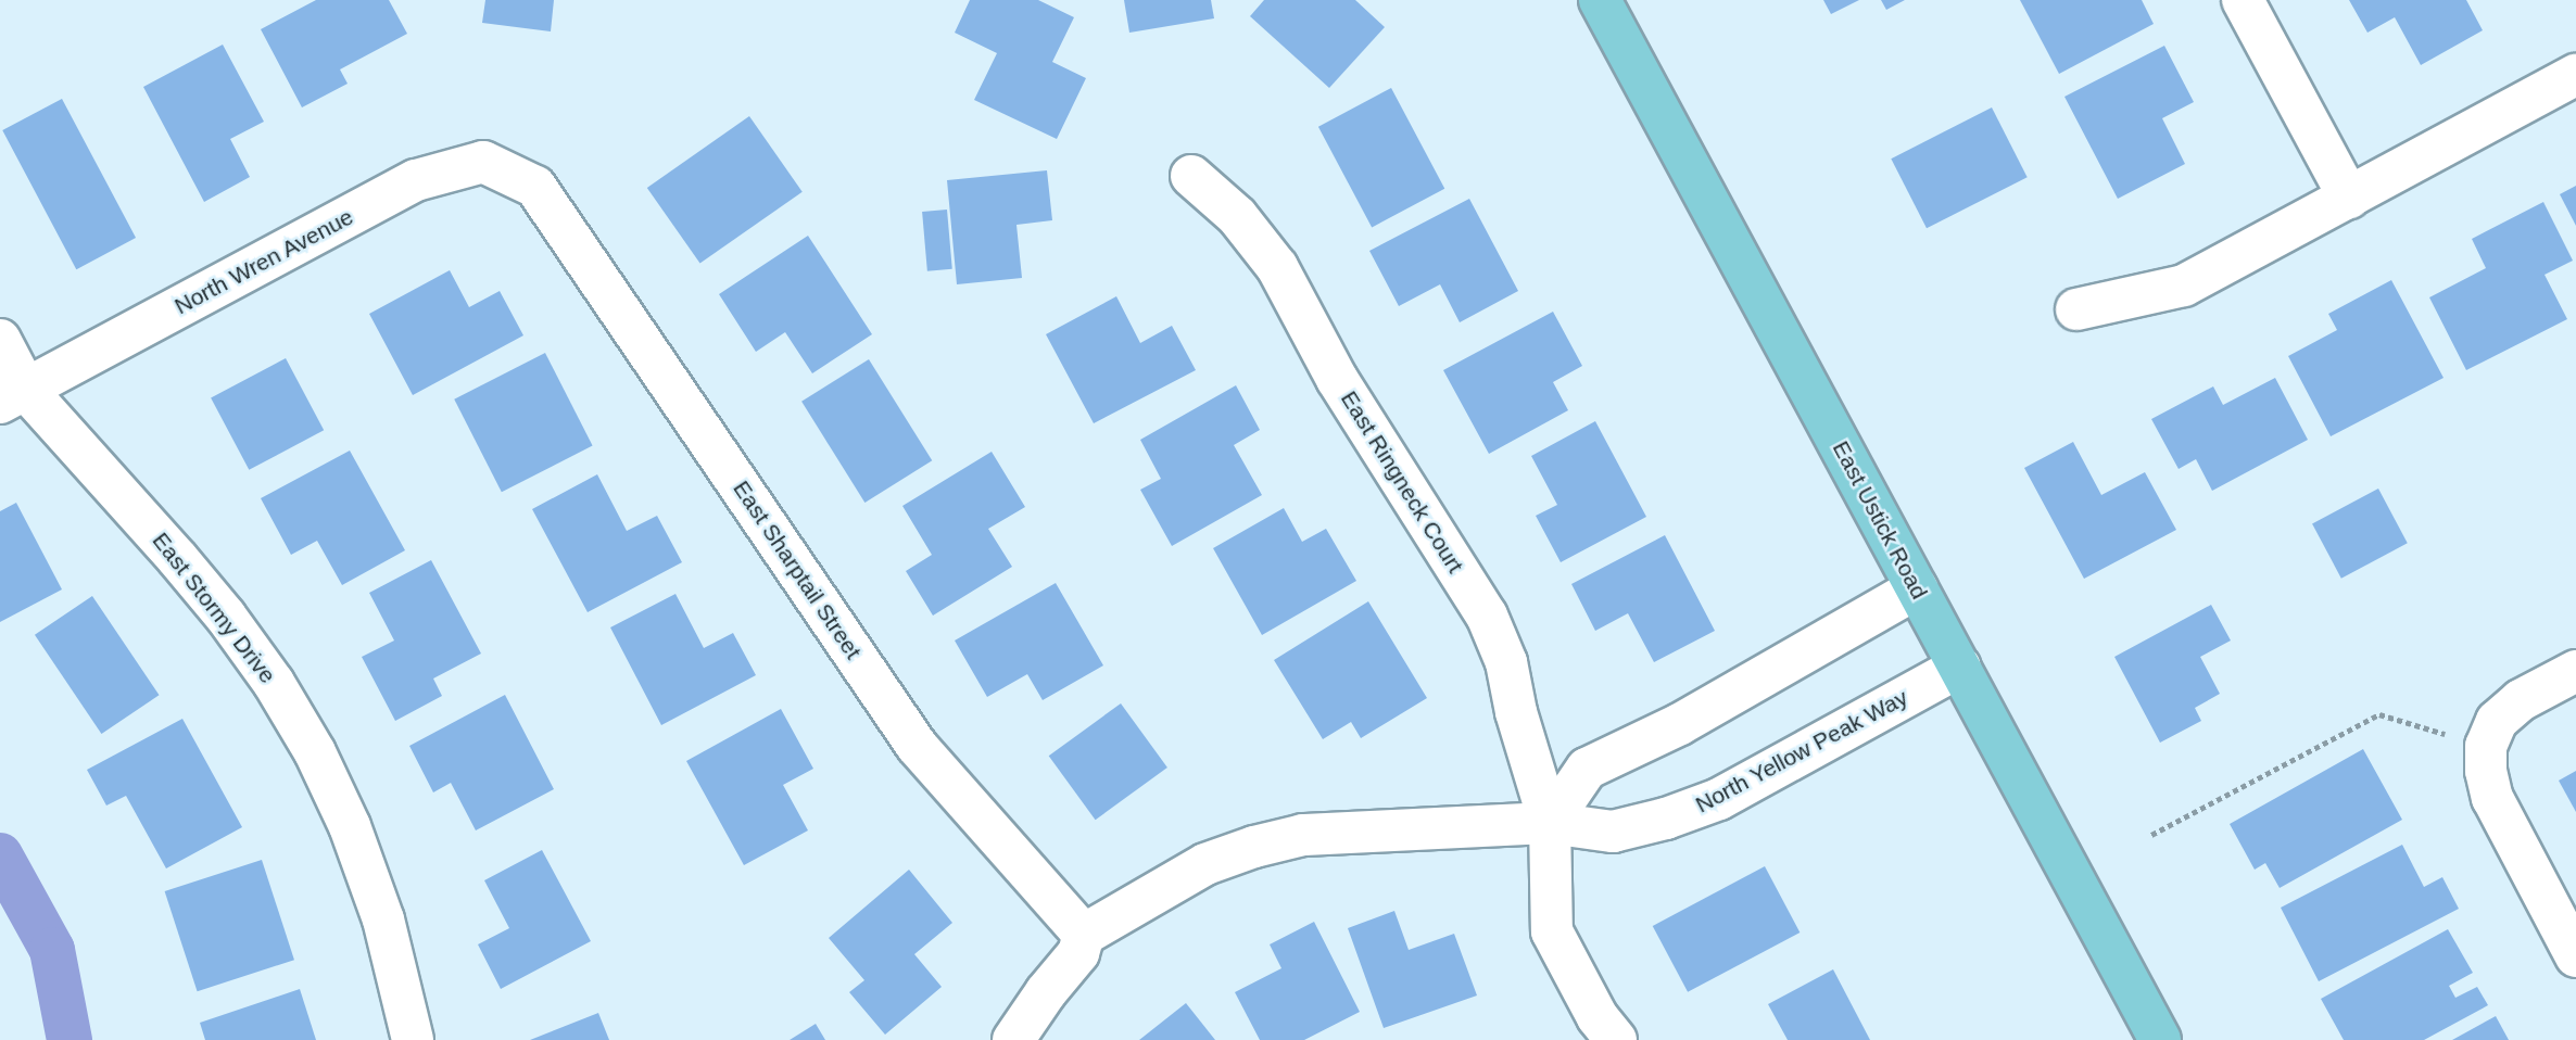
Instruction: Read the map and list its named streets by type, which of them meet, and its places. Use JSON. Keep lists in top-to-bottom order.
{
  "streets": {
    "main road": ["East Ustick Road"],
    "street": [
      "North Wren Avenue",
      "East Ringneck Court",
      "East Sharptail Street",
      "East Stormy Drive",
      "North Yellow Peak Way"
    ]
  },
  "crossings": [
    ["North Wren Avenue", "East Sharptail Street"],
    ["North Wren Avenue", "East Stormy Drive"],
    ["East Ringneck Court", "North Yellow Peak Way"],
    ["East Ustick Road", "North Yellow Peak Way"],
    ["East Sharptail Street", "North Yellow Peak Way"]
  ]
}
